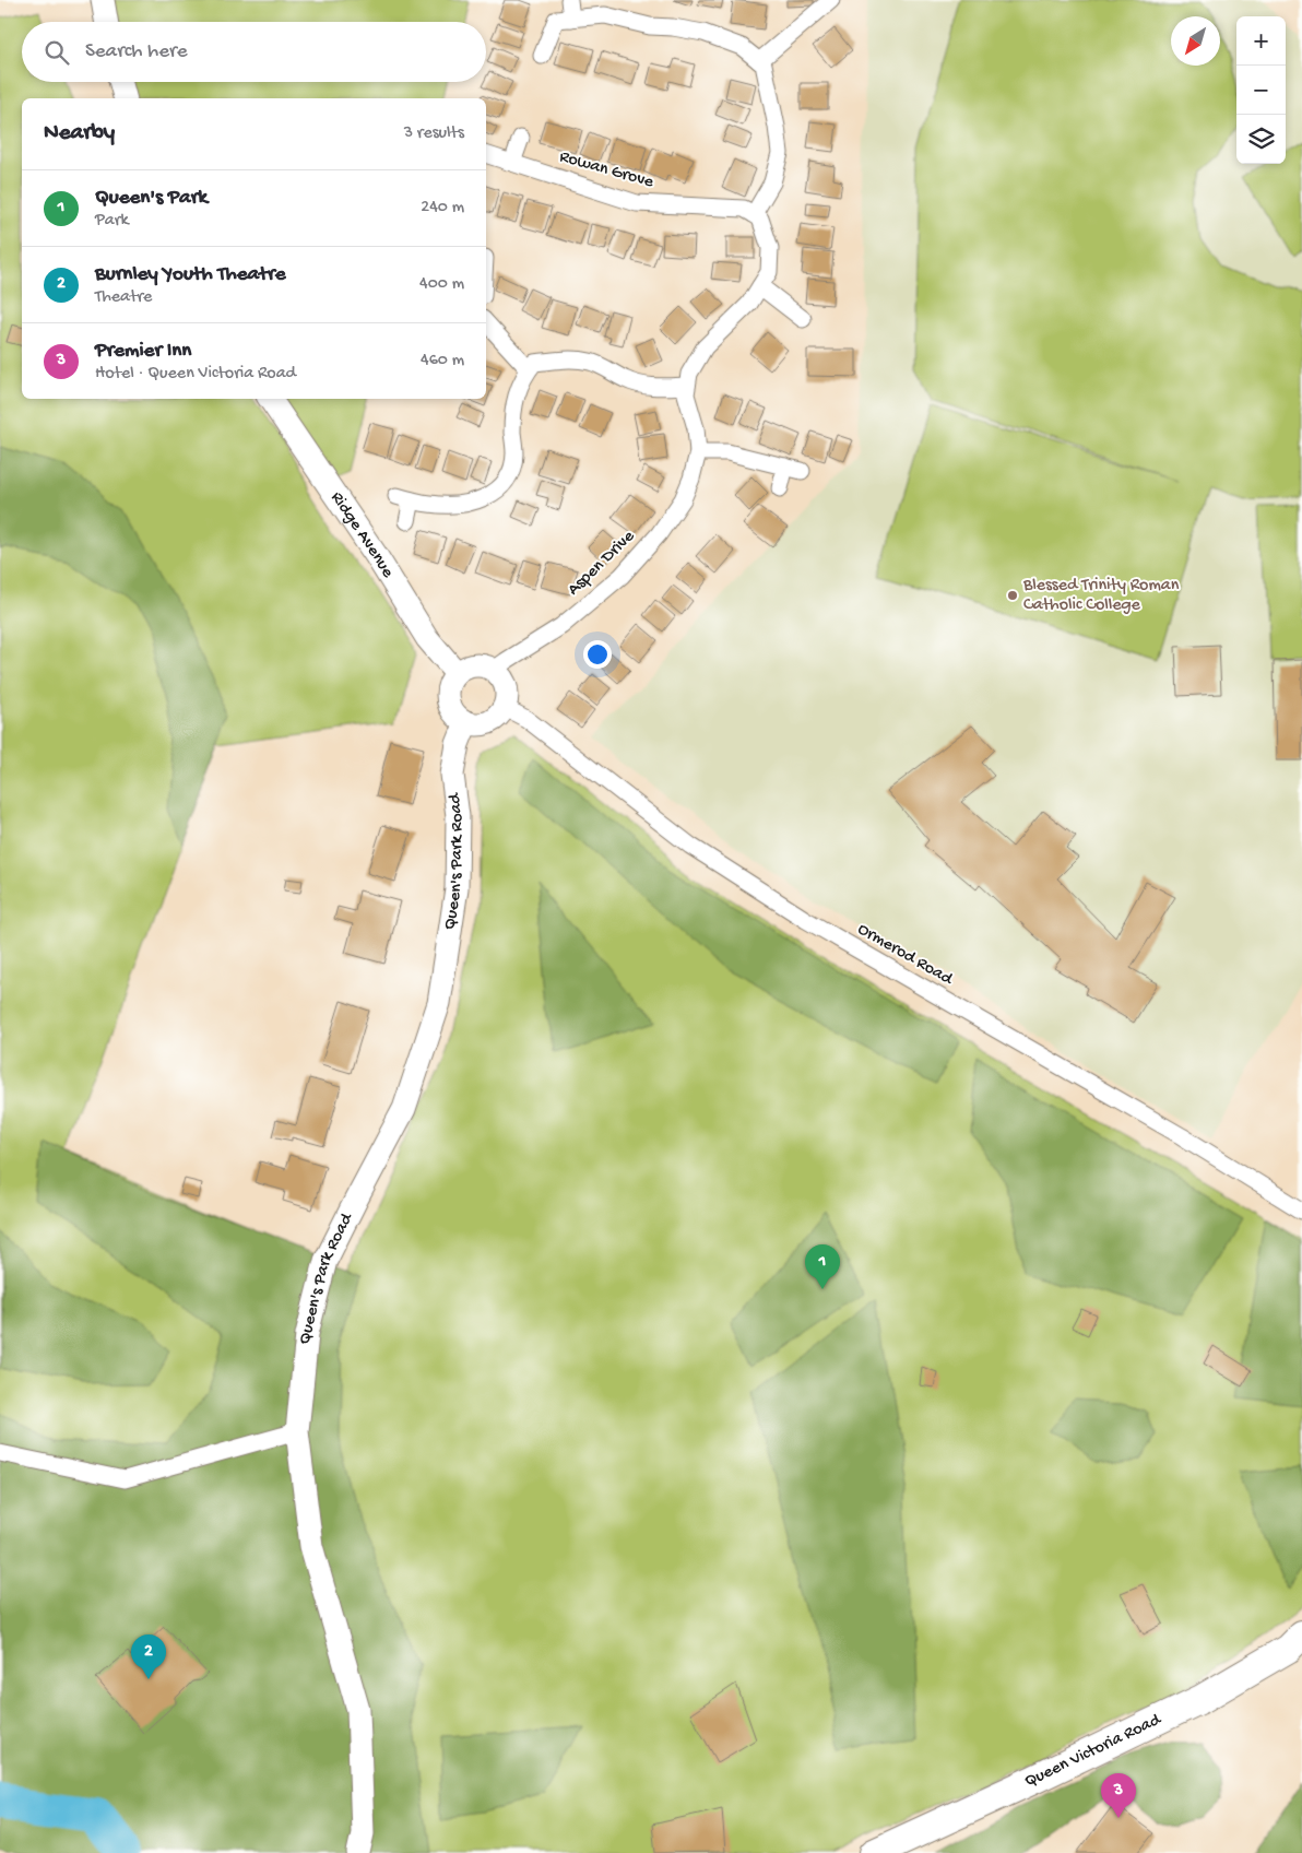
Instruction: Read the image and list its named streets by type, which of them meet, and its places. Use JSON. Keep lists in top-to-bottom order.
{
  "streets": {
    "highway": ["Queen Victoria Road"],
    "street": [
      "Rowan Grove",
      "Ridge Avenue",
      "Aspen Drive",
      "Queen's Park Road",
      "Ormerod Road"
    ]
  },
  "crossings": [
    ["Ridge Avenue", "Aspen Drive"],
    ["Ridge Avenue", "Queen's Park Road"],
    ["Ridge Avenue", "Ormerod Road"],
    ["Aspen Drive", "Queen's Park Road"],
    ["Aspen Drive", "Ormerod Road"],
    ["Queen's Park Road", "Ormerod Road"]
  ],
  "places": ["Blessed Trinity Roman Catholic College"],
  "north": "bottom left",
  "page": {
    "map_buttons": ["+", "−"],
    "search": "Search here",
    "heading": ["Nearby", "3 results"],
    "list": [
      {
        "mark": "1",
        "name": "Queen's Park",
        "note": "Park",
        "value": "240 m"
      },
      {
        "mark": "2",
        "name": "Burnley Youth Theatre",
        "note": "Theatre",
        "value": "400 m"
      },
      {
        "mark": "3",
        "name": "Premier Inn",
        "note": "Hotel · Queen Victoria Road",
        "value": "460 m"
      }
    ],
    "pins": ["1", "2", "3"]
  }
}
